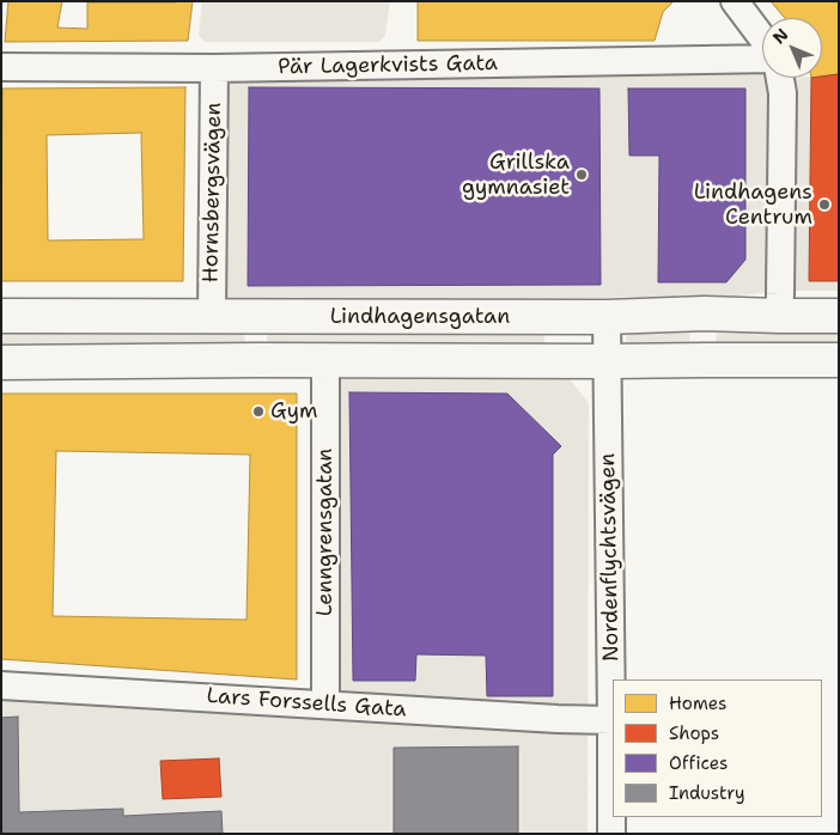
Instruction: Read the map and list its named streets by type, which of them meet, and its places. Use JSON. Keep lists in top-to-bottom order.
{
  "streets": {
    "street": [
      "Pär Lagerkvists Gata",
      "Hornsbergsvägen",
      "Lindhagensgatan",
      "Lenngrensgatan",
      "Nordenflychtsvägen",
      "Lars Forssells Gata"
    ]
  },
  "crossings": [
    ["Pär Lagerkvists Gata", "Hornsbergsvägen"],
    ["Hornsbergsvägen", "Lindhagensgatan"],
    ["Lindhagensgatan", "Lenngrensgatan"],
    ["Lindhagensgatan", "Nordenflychtsvägen"],
    ["Lenngrensgatan", "Lars Forssells Gata"],
    ["Nordenflychtsvägen", "Lars Forssells Gata"]
  ],
  "places": ["Grillska gymnasiet", "Lindhagens Centrum", "Gym"],
  "legend": [
    "Homes",
    "Shops",
    "Offices",
    "Industry"
  ],
  "north": "top left"
}
